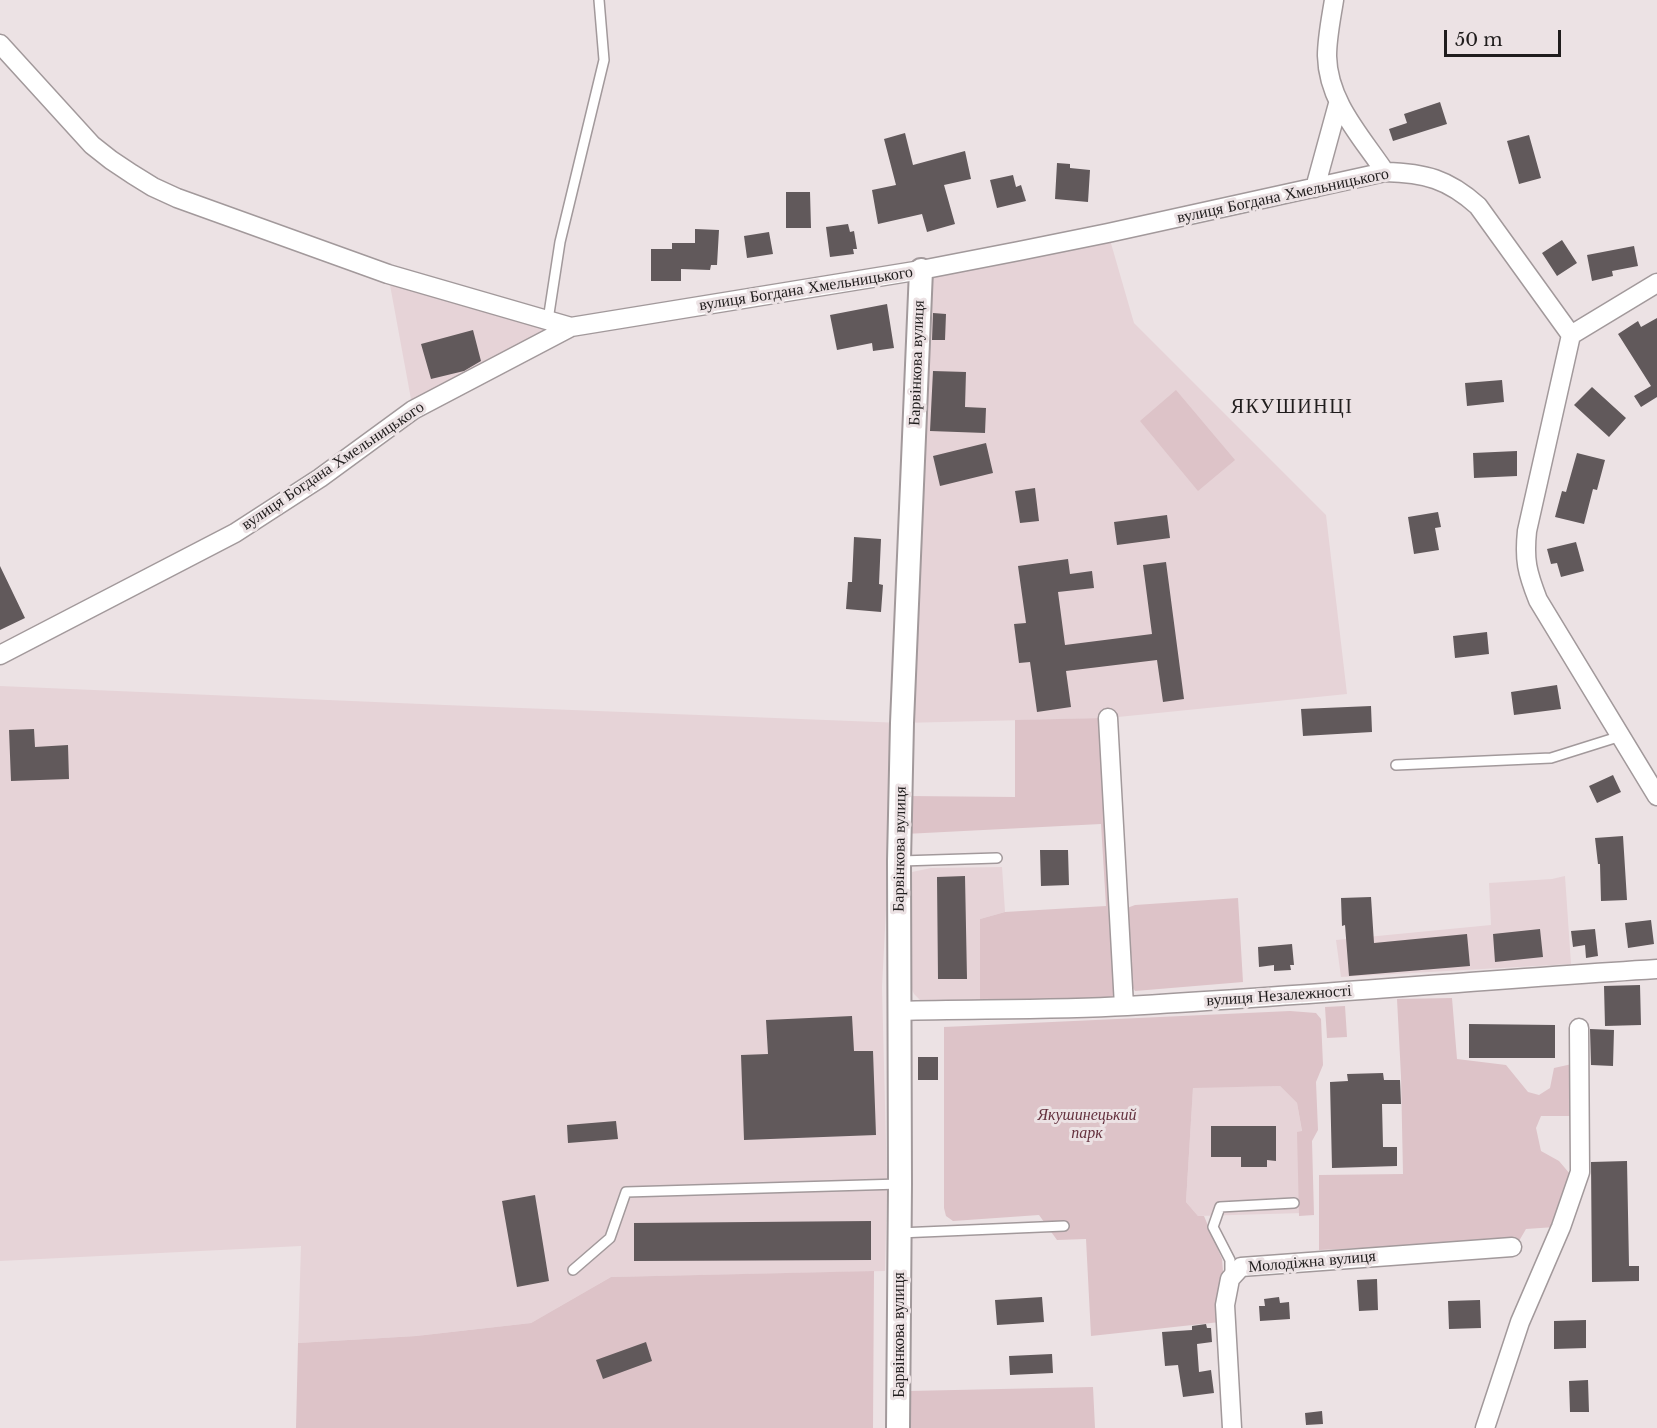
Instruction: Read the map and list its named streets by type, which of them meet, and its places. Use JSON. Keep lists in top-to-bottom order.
{
  "streets": {
    "street": [
      "вулиця Богдана Хмельницького",
      "Барвінкова вулиця",
      "вулиця Незалежності",
      "Молодіжна вулиця"
    ]
  },
  "crossings": [
    ["вулиця Богдана Хмельницького", "Барвінкова вулиця"],
    ["Барвінкова вулиця", "вулиця Незалежності"]
  ],
  "districts": ["ЯКУШИНЦІ"],
  "parks": ["Якушинецький парк"],
  "scale_bar": "50 m"
}
